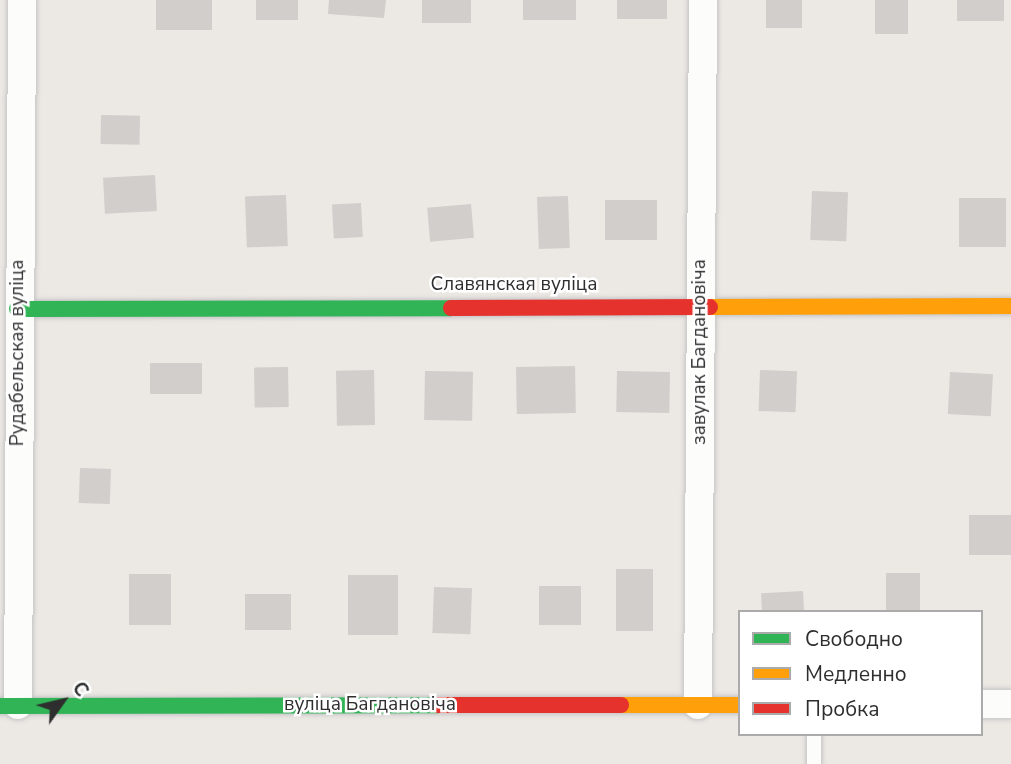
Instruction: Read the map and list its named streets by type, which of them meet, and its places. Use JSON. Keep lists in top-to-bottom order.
{
  "streets": {
    "street": [
      "Славянская вуліца",
      "завулак Багдановіча",
      "Рудабельская вуліца",
      "вуліца Багдановіча"
    ]
  },
  "crossings": [
    ["Славянская вуліца", "завулак Багдановіча"],
    ["Славянская вуліца", "Рудабельская вуліца"],
    ["завулак Багдановіча", "вуліца Багдановіча"],
    ["Рудабельская вуліца", "вуліца Багдановіча"]
  ],
  "legend": ["Свободно", "Медленно", "Пробка"],
  "north": "top right"
}
